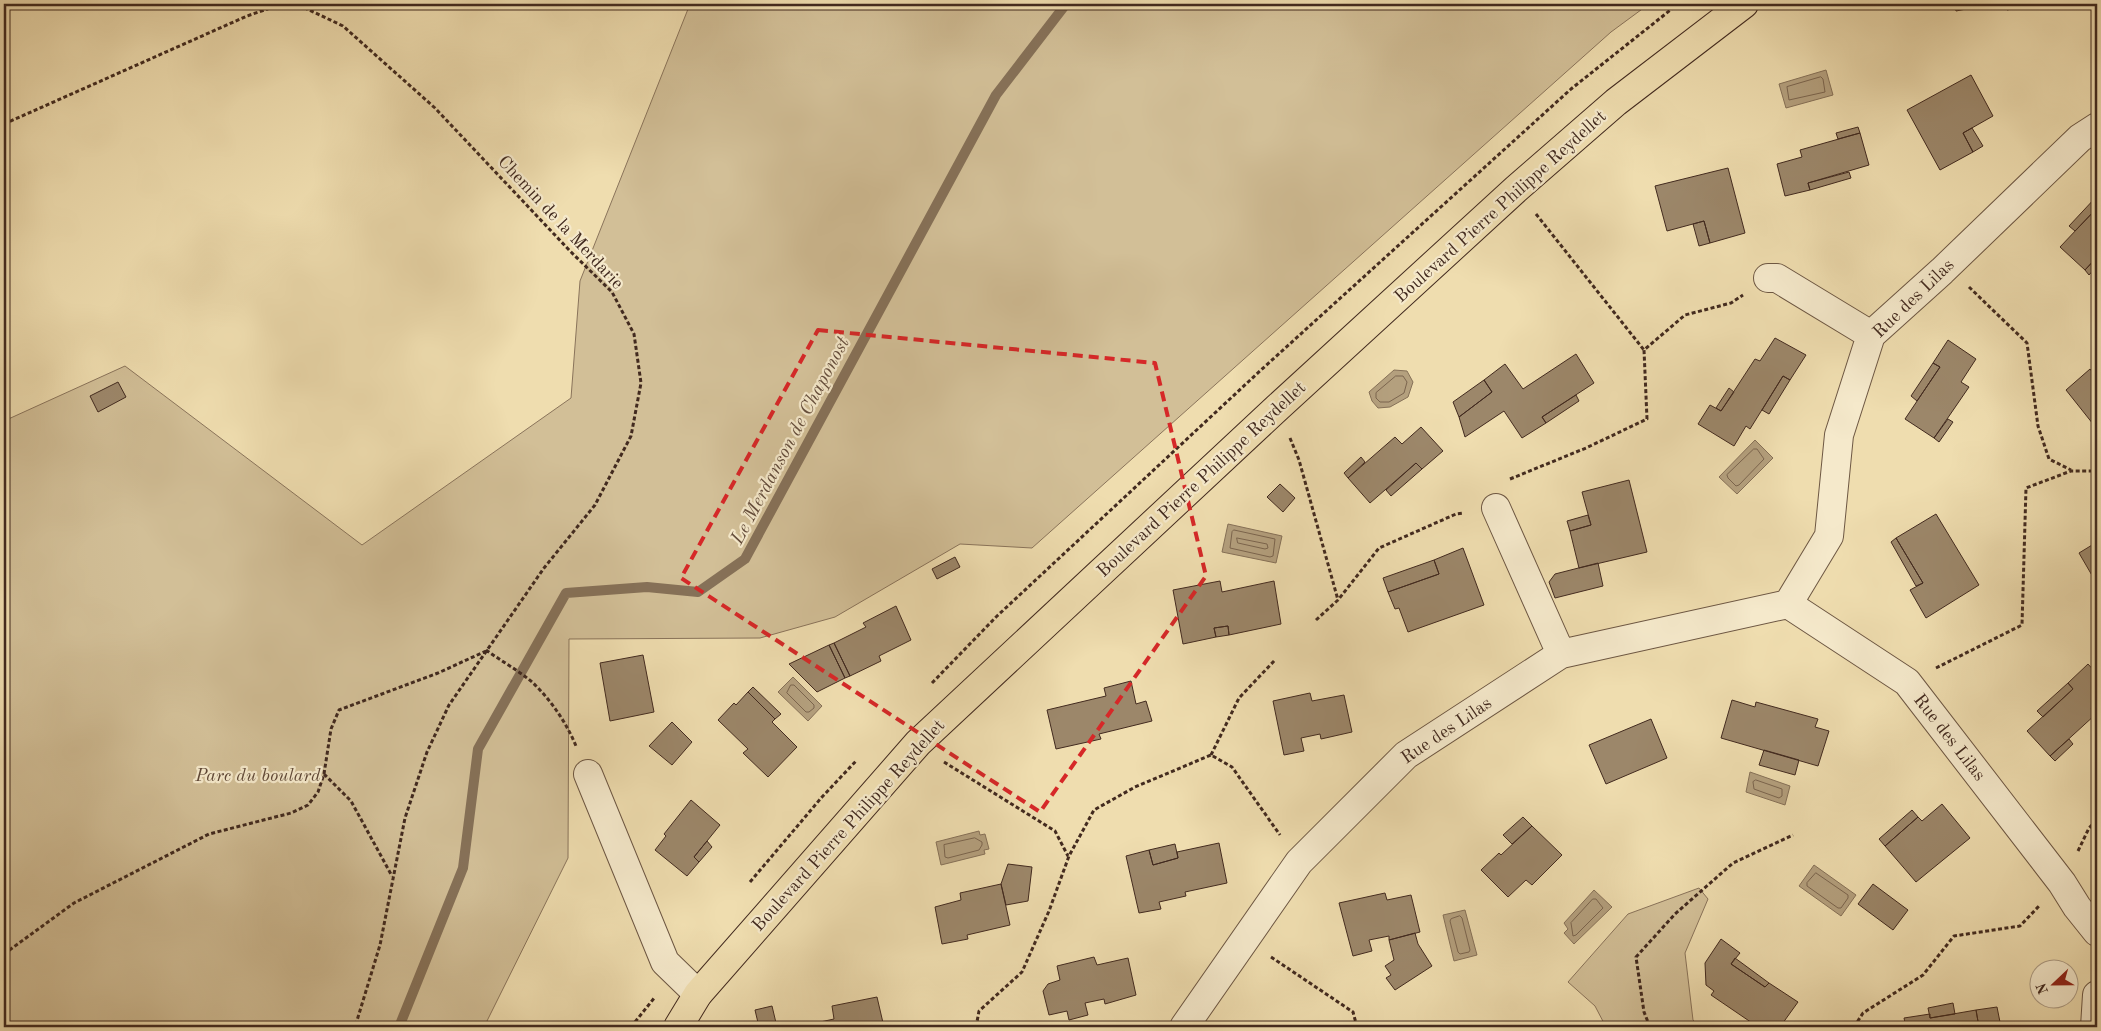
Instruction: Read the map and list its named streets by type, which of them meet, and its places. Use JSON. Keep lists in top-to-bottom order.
{
  "streets": {
    "main road": ["Boulevard Pierre Philippe Reydellet"],
    "street": ["Rue des Lilas"],
    "path": ["Chemin de la Merdarie"]
  },
  "water": ["Le Merdanson de Chaponost"],
  "parks": ["Parc du boulard"],
  "north": "left"
}
